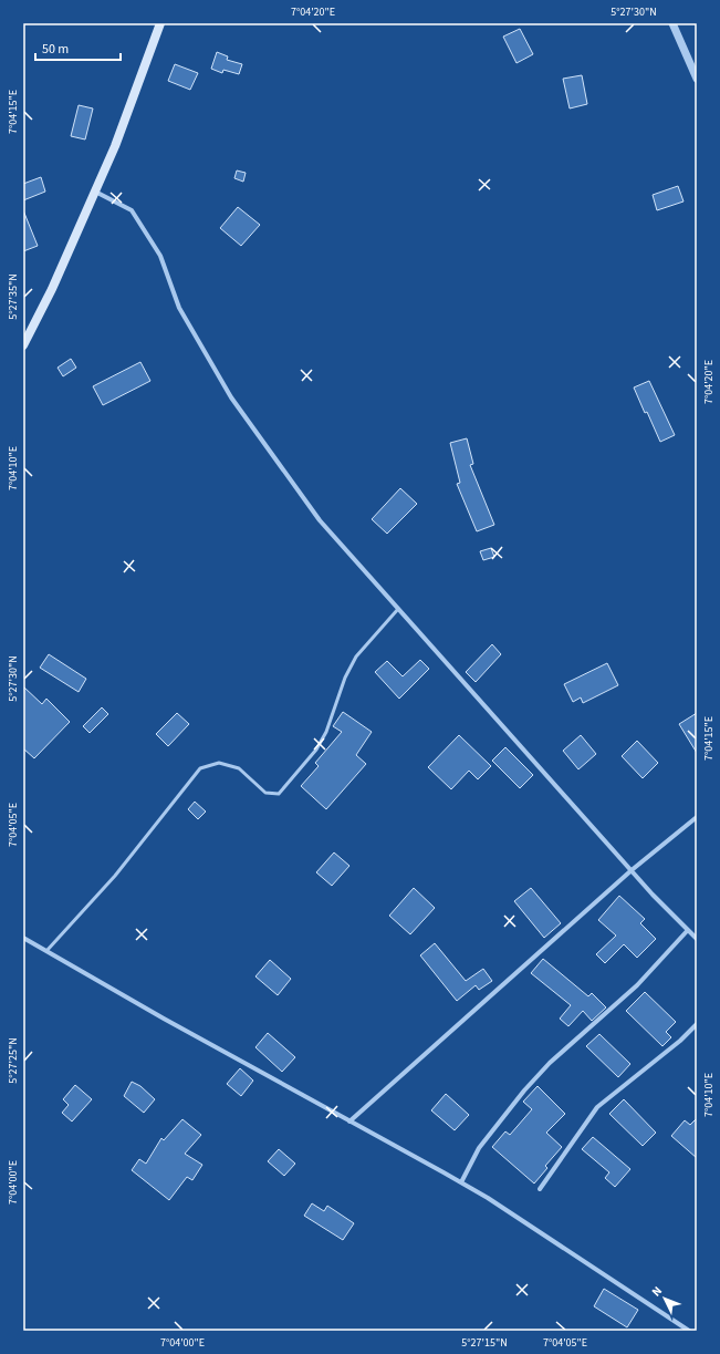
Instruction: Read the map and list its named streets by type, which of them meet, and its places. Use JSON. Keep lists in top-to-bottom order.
{
  "scale_bar": "50 m",
  "north": "top left",
  "coordinates": [
    "7°04'20\"E",
    "5°27'30\"N",
    "7°04'15\"E",
    "5°27'35\"N",
    "7°04'10\"E",
    "7°04'05\"E",
    "5°27'25\"N",
    "7°04'00\"E",
    "5°27'15\"N"
  ]
}
